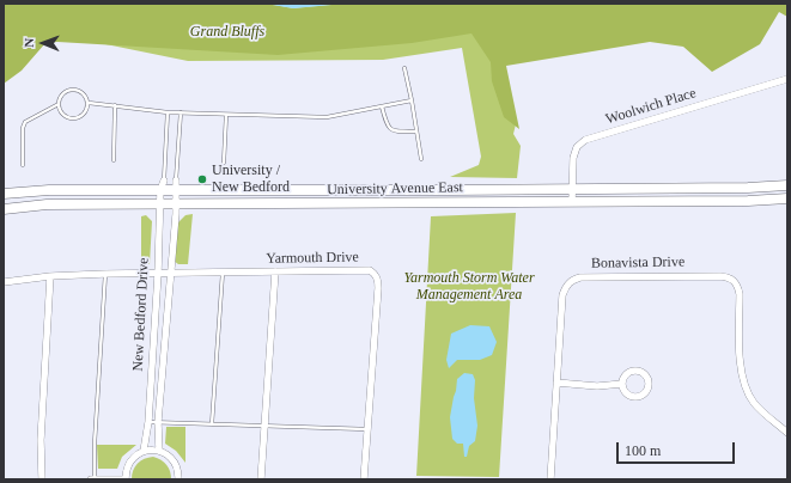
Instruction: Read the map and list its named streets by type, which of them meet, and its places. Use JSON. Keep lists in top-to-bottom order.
{
  "streets": {
    "main road": ["University Avenue East"],
    "street": [
      "Woolwich Place",
      "Yarmouth Drive",
      "Bonavista Drive",
      "New Bedford Drive"
    ]
  },
  "crossings": [
    ["Woolwich Place", "University Avenue East"],
    ["University Avenue East", "New Bedford Drive"],
    ["Yarmouth Drive", "New Bedford Drive"]
  ],
  "parks": ["Grand Bluffs", "Yarmouth Storm Water Management Area"],
  "places": ["University / New Bedford"],
  "scale_bar": "100 m",
  "north": "left"
}
